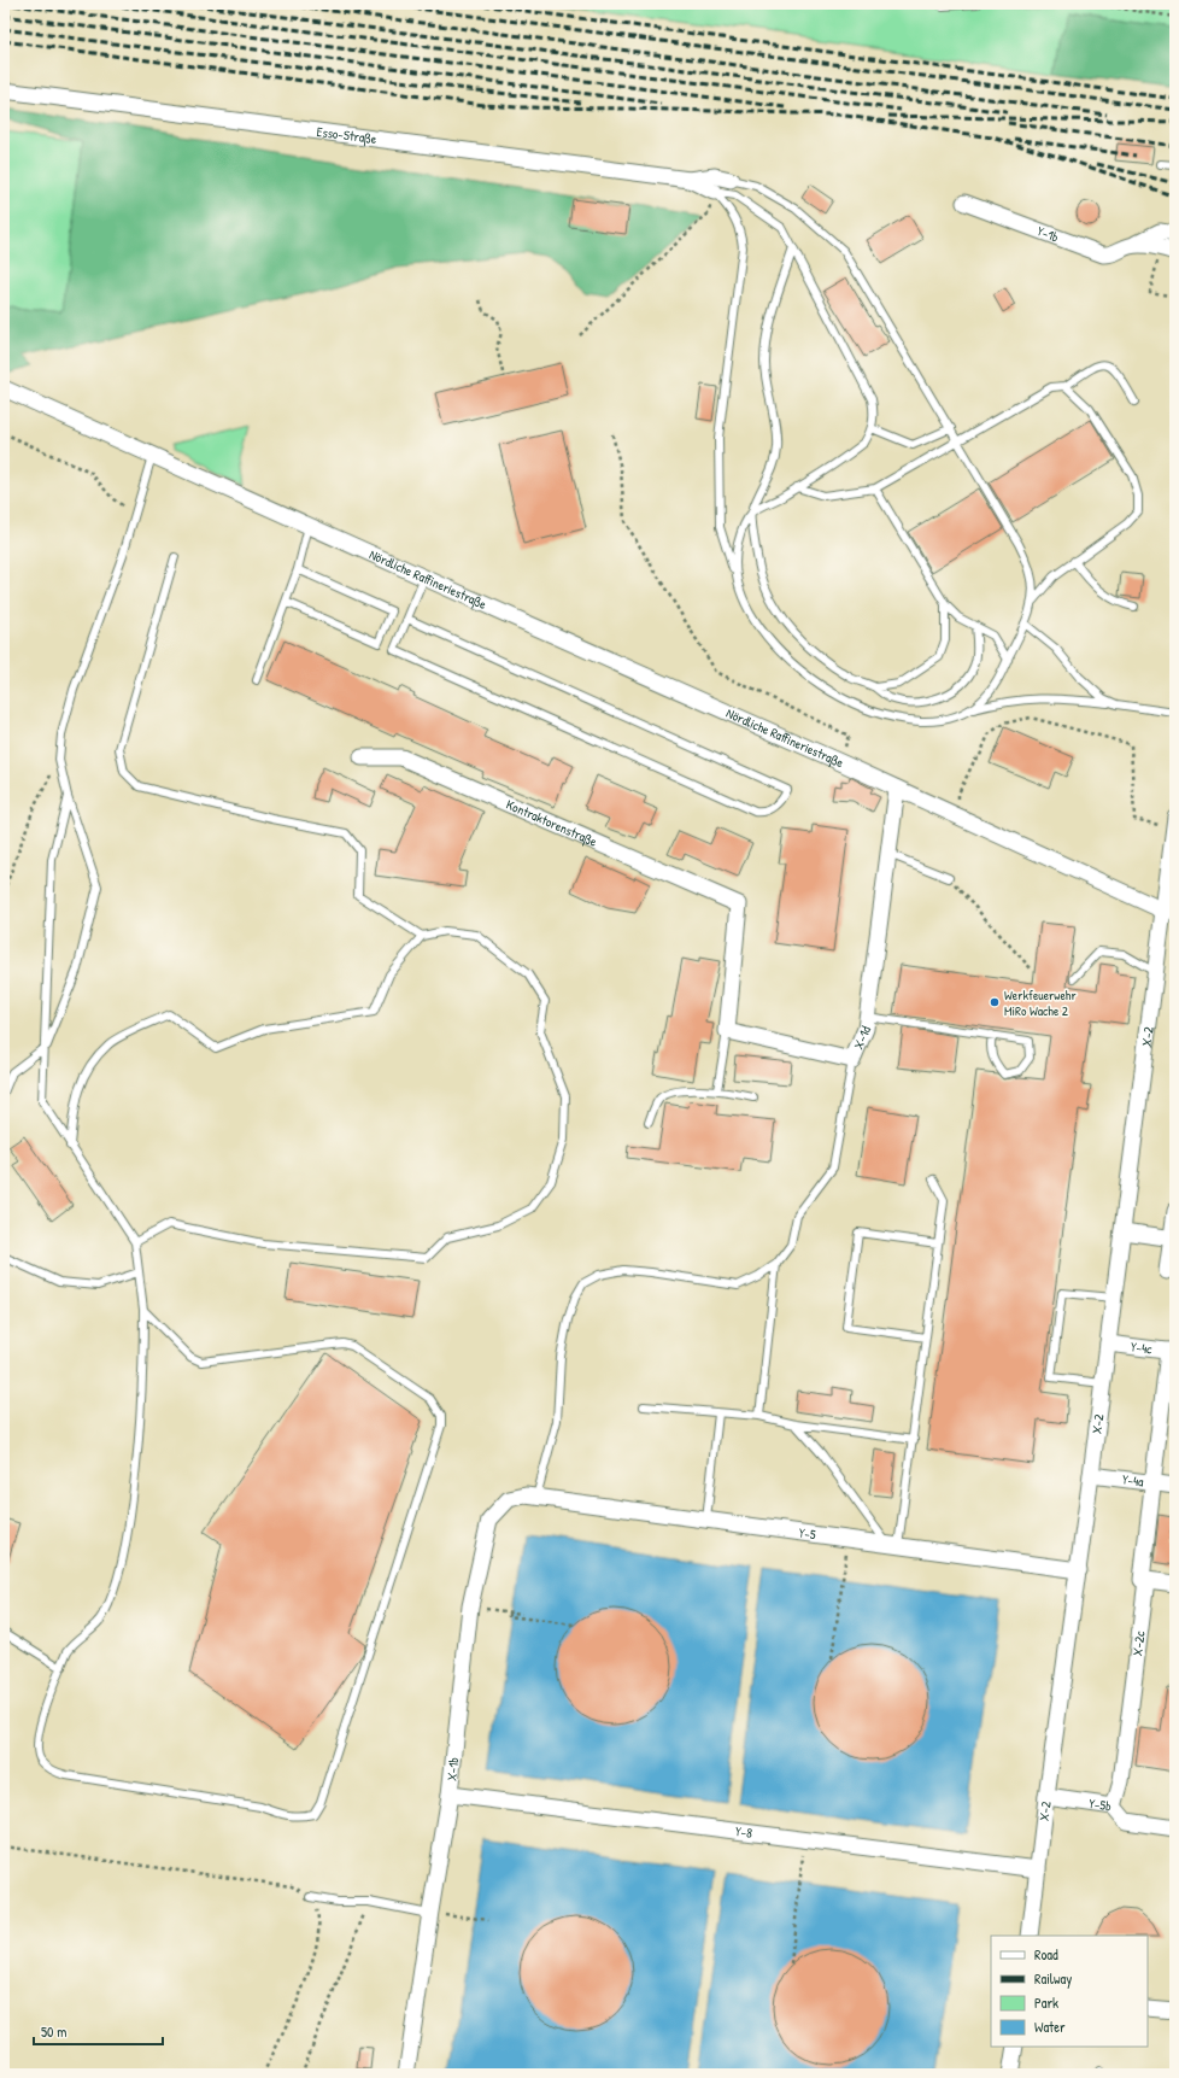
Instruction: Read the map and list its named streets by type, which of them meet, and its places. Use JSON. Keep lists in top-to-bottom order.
{
  "streets": {
    "street": [
      "Esso-Straße",
      "Y-1b",
      "Nördliche Raffineriestraße",
      "Kontraktorenstraße",
      "X-2",
      "X-1d",
      "Y-4c",
      "Y-4a",
      "Y-5",
      "X-2c",
      "X-1b",
      "Y-5b",
      "Y-8"
    ]
  },
  "crossings": [
    ["Kontraktorenstraße", "X-1d"],
    ["X-2", "Y-4c"],
    ["X-2", "Y-4a"],
    ["X-2", "Y-5"],
    ["X-2", "Y-5b"],
    ["X-2", "Y-8"],
    ["Y-4a", "X-2c"],
    ["Y-5", "X-1b"],
    ["X-2c", "Y-5b"],
    ["X-1b", "Y-8"]
  ],
  "places": ["Werkfeuerwehr MiRo Wache 2"],
  "legend": [
    "Road",
    "Railway",
    "Park",
    "Water"
  ],
  "scale_bar": "50 m"
}
